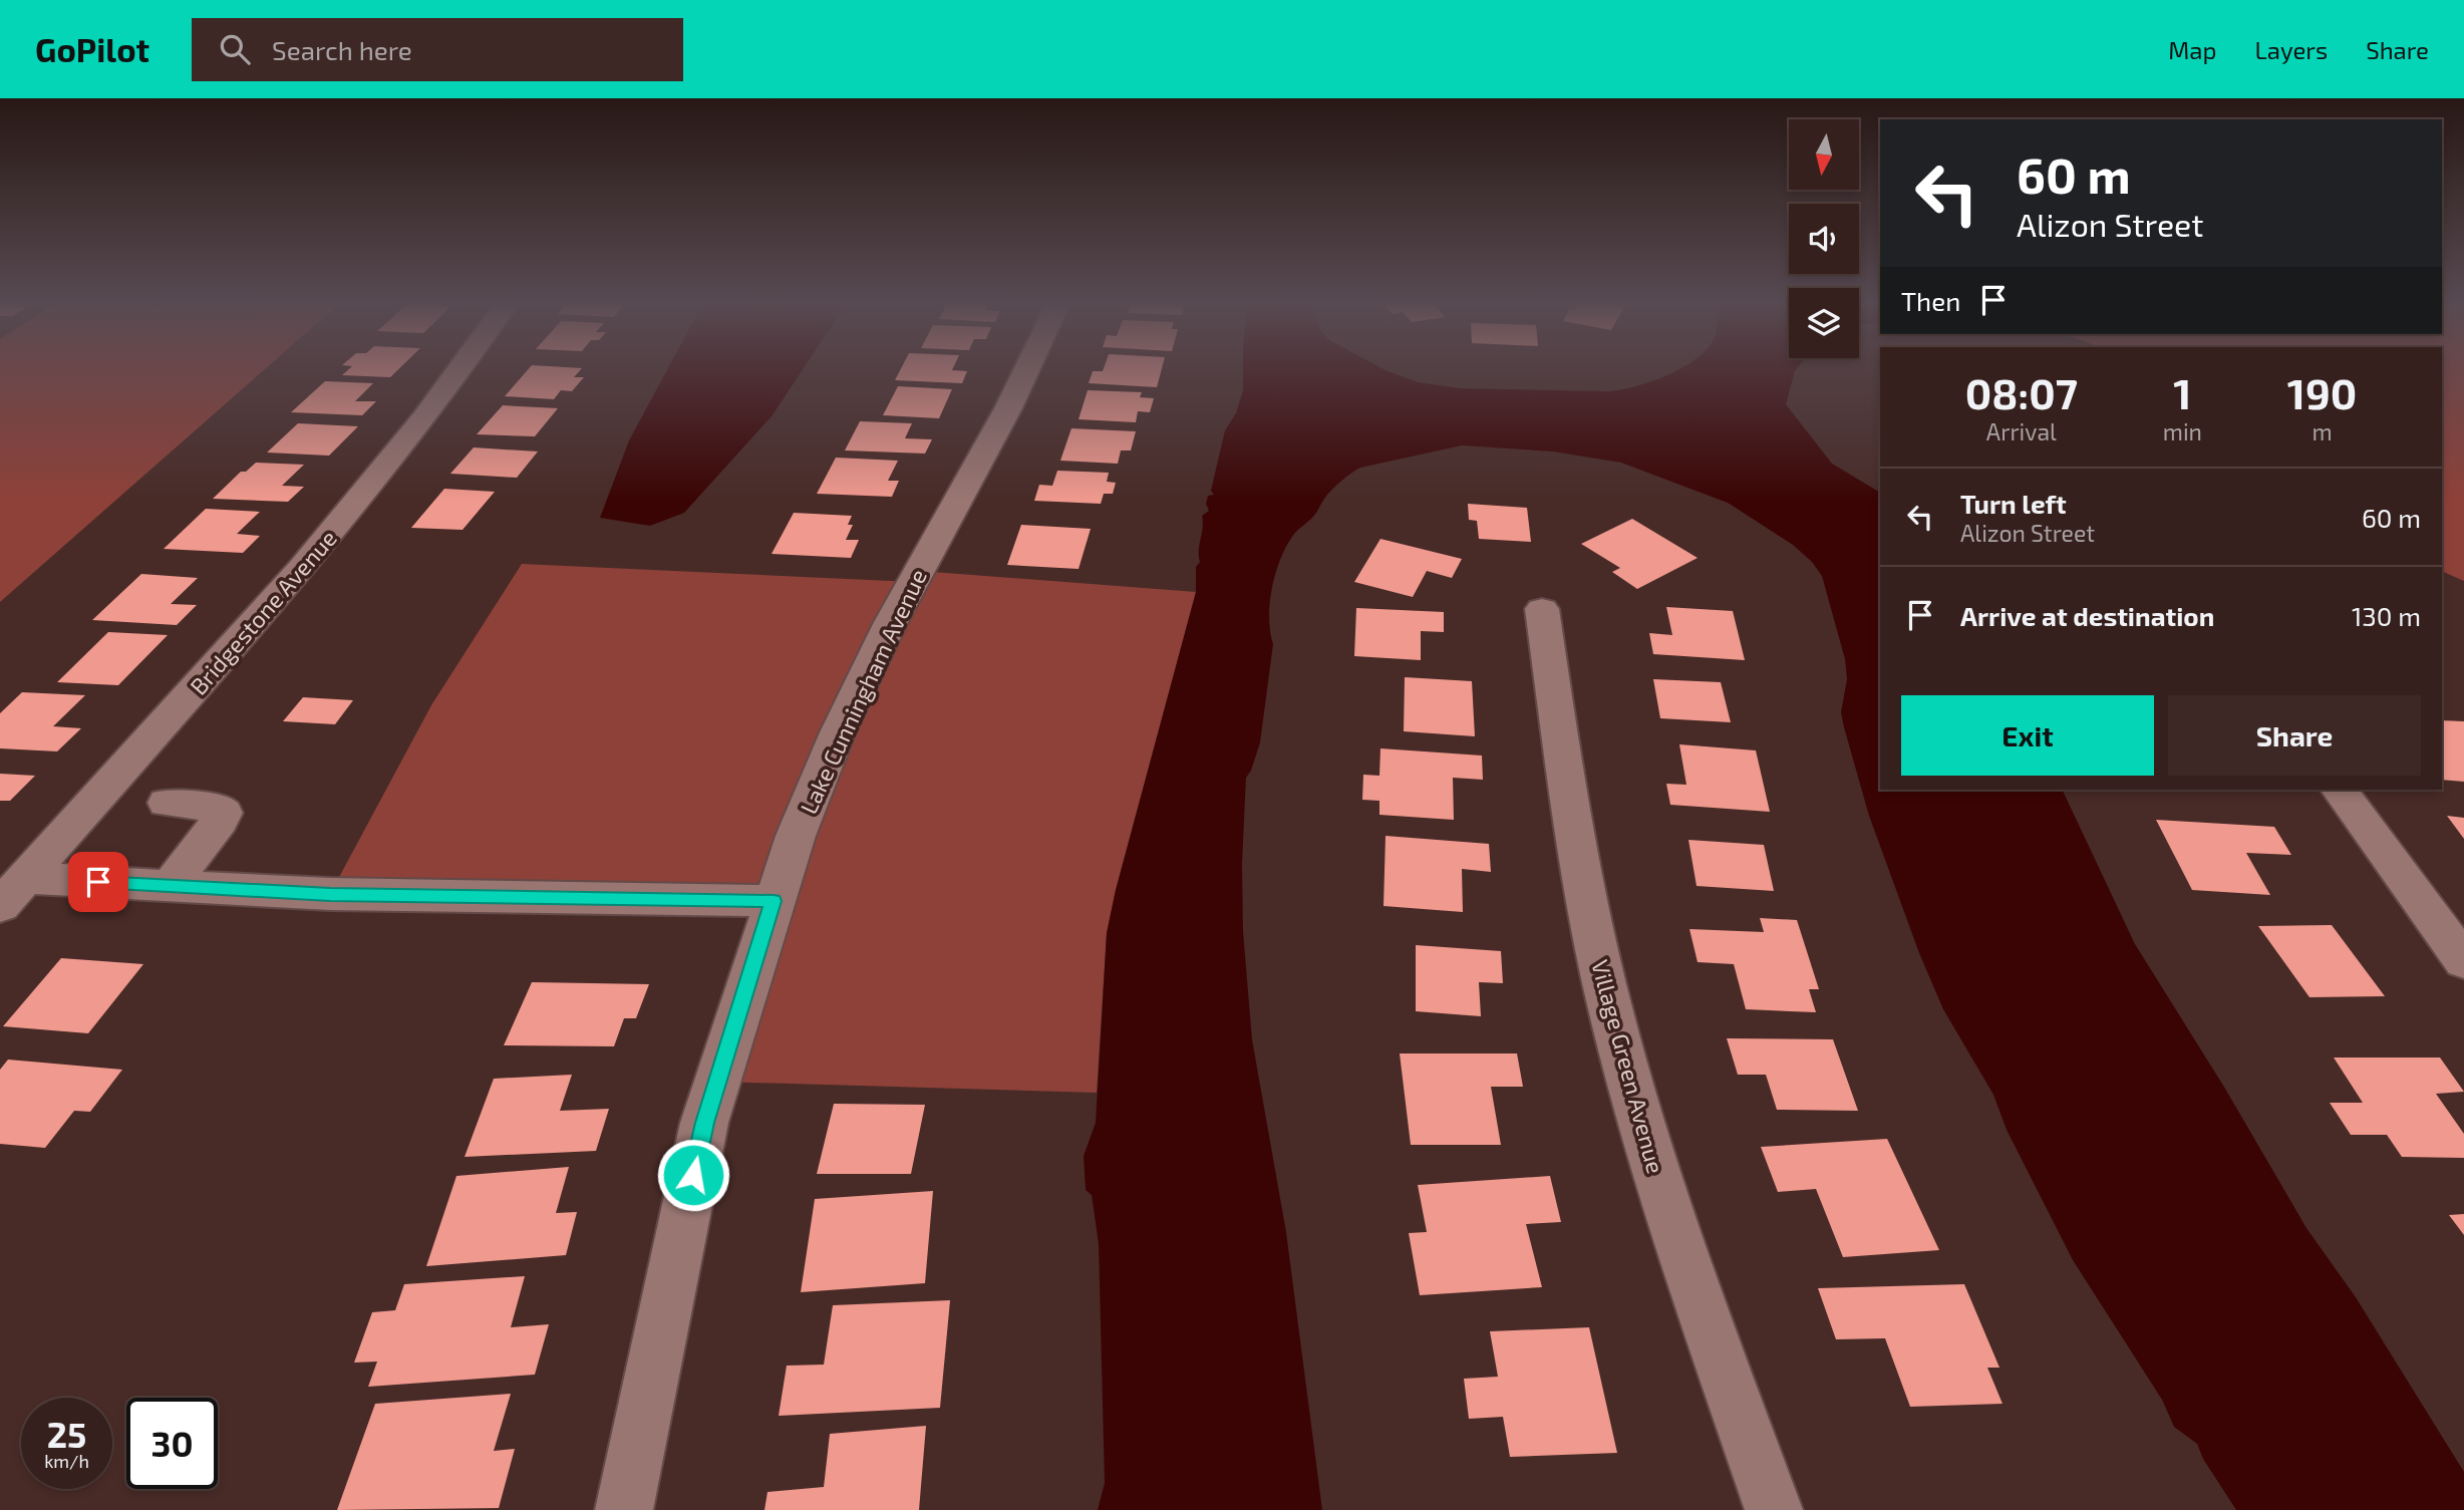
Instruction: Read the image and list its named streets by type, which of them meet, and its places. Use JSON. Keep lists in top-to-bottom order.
{
  "streets": {
    "street": ["Bridgestone Avenue", "Lake Cunningham Avenue", "Village Green Avenue"]
  },
  "north": "bottom",
  "page": {
    "header": "GoPilot",
    "search": "Search here",
    "nav": ["Map", "Layers", "Share"],
    "turn": ["60 m", "Alizon Street"],
    "then": "Then",
    "eta": [
      "08:07",
      "Arrival",
      "1",
      "min",
      "190",
      "m"
    ],
    "list": [
      {
        "name": "Turn left",
        "note": "Alizon Street",
        "value": "60 m"
      },
      {
        "name": "Arrive at destination",
        "value": "130 m"
      }
    ],
    "buttons": ["Exit", "Share"],
    "speed": "25 km/h",
    "limit": "30"
  }
}
